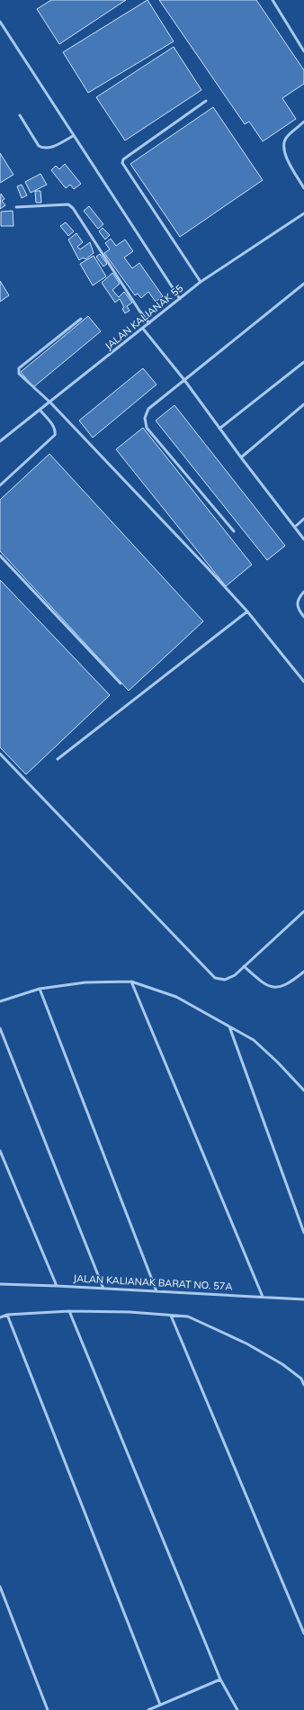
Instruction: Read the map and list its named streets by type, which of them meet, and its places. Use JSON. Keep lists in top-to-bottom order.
{
  "streets": {
    "lane": ["JALAN KALIANAK 55", "JALAN KALIANAK BARAT NO. 57A"]
  }
}
